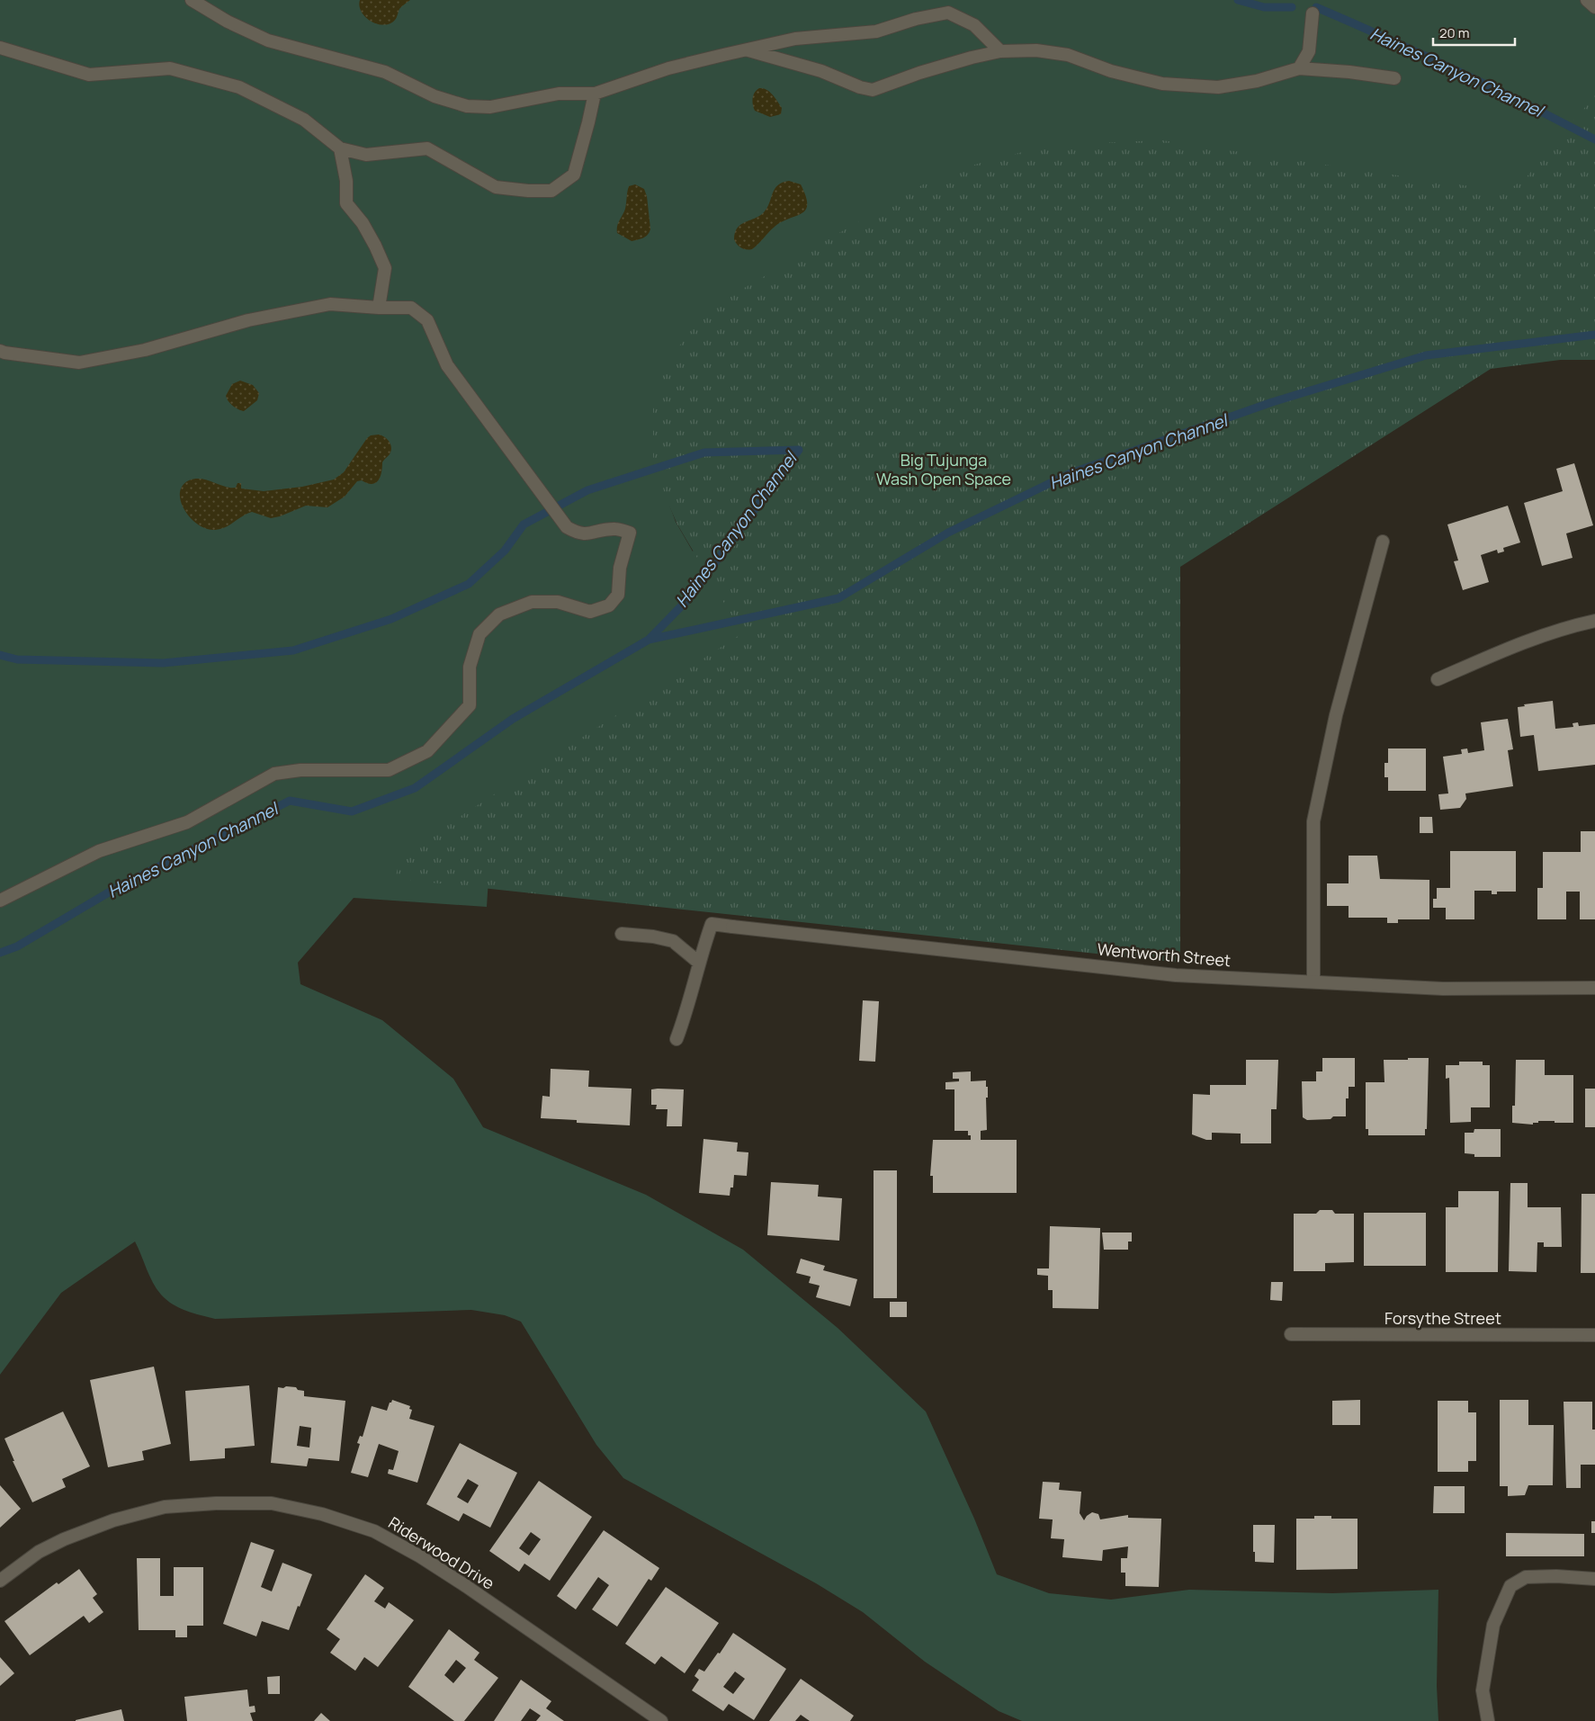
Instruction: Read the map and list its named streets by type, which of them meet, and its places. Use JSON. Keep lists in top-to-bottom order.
{
  "streets": {
    "street": ["Wentworth Street", "Forsythe Street", "Riderwood Drive"]
  },
  "water": ["Haines Canyon Channel"],
  "parks": ["Big Tujunga Wash Open Space"],
  "scale_bar": "20 m"
}
